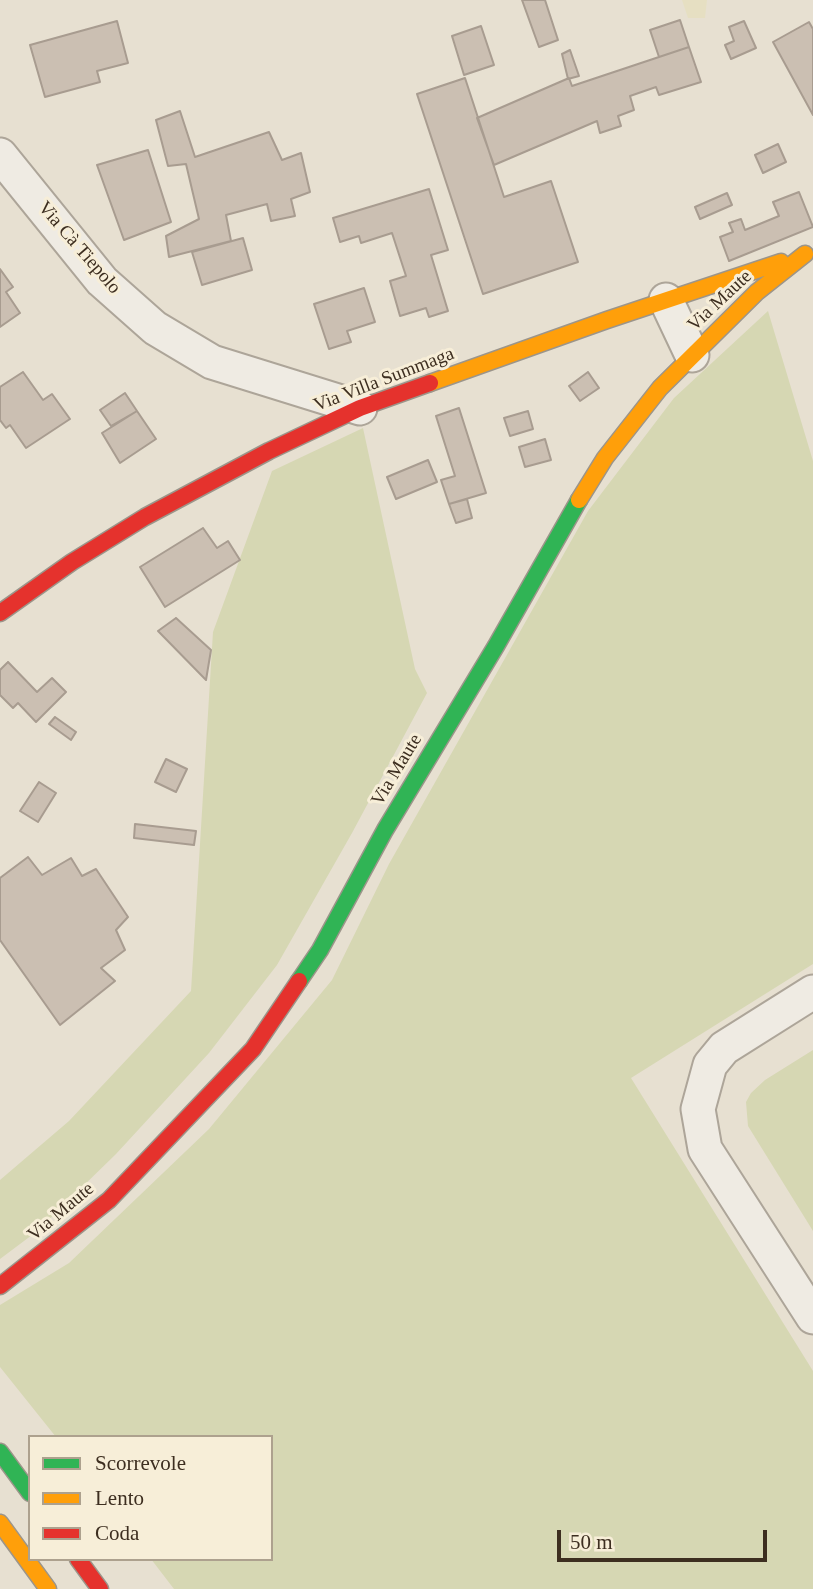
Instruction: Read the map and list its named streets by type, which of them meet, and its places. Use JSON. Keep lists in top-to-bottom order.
{
  "streets": {
    "main road": ["Via Maute", "Via Villa Summaga"],
    "street": ["Via Cà Tiepolo"]
  },
  "crossings": [
    ["Via Cà Tiepolo", "Via Villa Summaga"],
    ["Via Maute", "Via Villa Summaga"]
  ],
  "legend": ["Scorrevole", "Lento", "Coda"],
  "scale_bar": "50 m"
}
